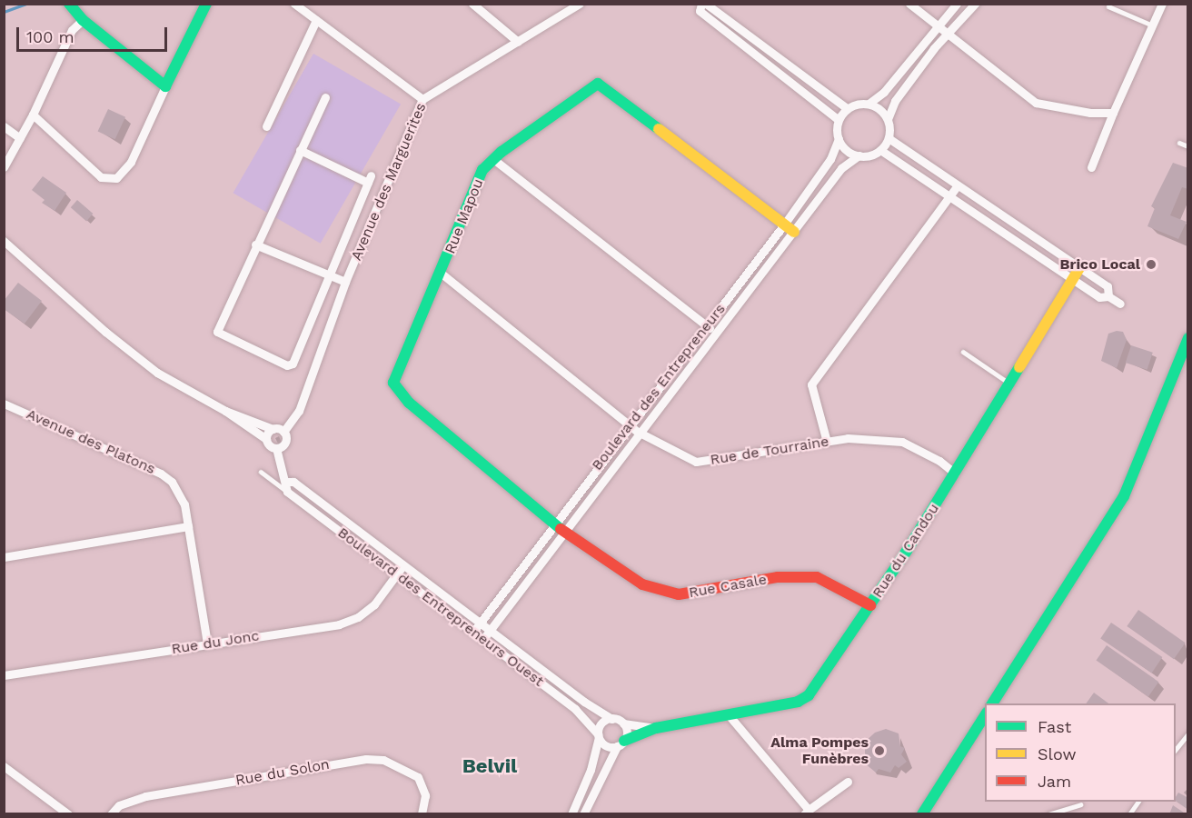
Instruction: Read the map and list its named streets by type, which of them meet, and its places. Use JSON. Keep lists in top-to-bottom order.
{
  "streets": {
    "street": [
      "Avenue des Marguerites",
      "Rue Mapou",
      "Boulevard des Entrepreneurs",
      "Avenue des Platons",
      "Rue de Tourraine",
      "Rue du Candou",
      "Rue Casale",
      "Boulevard des Entrepreneurs Ouest",
      "Rue du Jonc",
      "Rue du Solon"
    ]
  },
  "crossings": [
    ["Rue Mapou", "Boulevard des Entrepreneurs"],
    ["Rue Mapou", "Rue de Tourraine"],
    ["Rue Mapou", "Rue Casale"],
    ["Boulevard des Entrepreneurs", "Rue de Tourraine"],
    ["Boulevard des Entrepreneurs", "Rue Casale"],
    ["Boulevard des Entrepreneurs", "Boulevard des Entrepreneurs Ouest"],
    ["Avenue des Platons", "Rue du Jonc"],
    ["Rue de Tourraine", "Rue du Candou"],
    ["Rue du Candou", "Rue Casale"],
    ["Rue du Candou", "Boulevard des Entrepreneurs Ouest"],
    ["Boulevard des Entrepreneurs Ouest", "Rue du Jonc"]
  ],
  "districts": ["Belvil"],
  "places": ["Brico Local", "Alma Pompes Funèbres"],
  "legend": ["Fast", "Slow", "Jam"],
  "scale_bar": "100 m"
}
